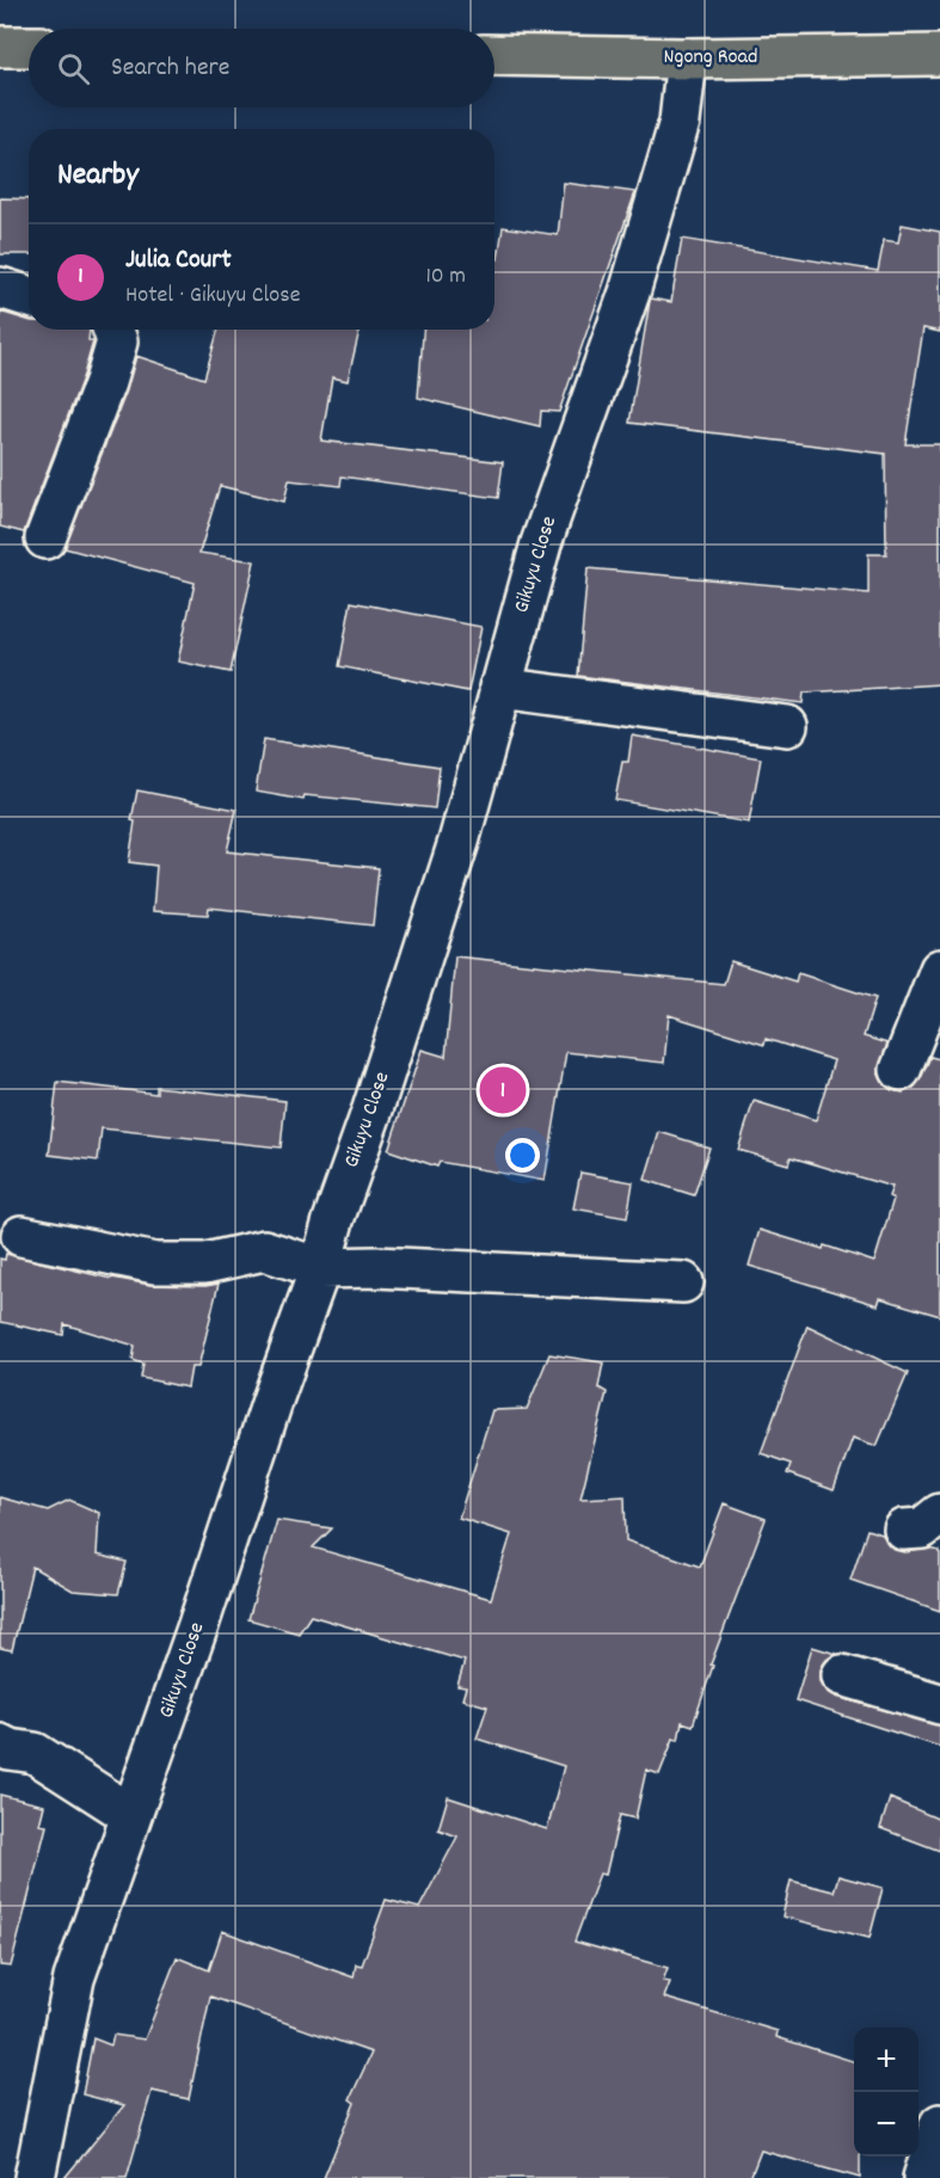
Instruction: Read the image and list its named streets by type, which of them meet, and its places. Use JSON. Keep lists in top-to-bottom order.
{
  "streets": {
    "main road": ["Ngong Road"],
    "street": ["Gikuyu Close"]
  },
  "crossings": [
    ["Ngong Road", "Gikuyu Close"]
  ],
  "page": {
    "search": "Search here",
    "heading": "Nearby",
    "list": [
      {
        "mark": "1",
        "name": "Julia Court",
        "note": "Hotel · Gikuyu Close",
        "value": "10 m"
      }
    ],
    "pins": "1",
    "map_buttons": ["+", "−"]
  }
}
